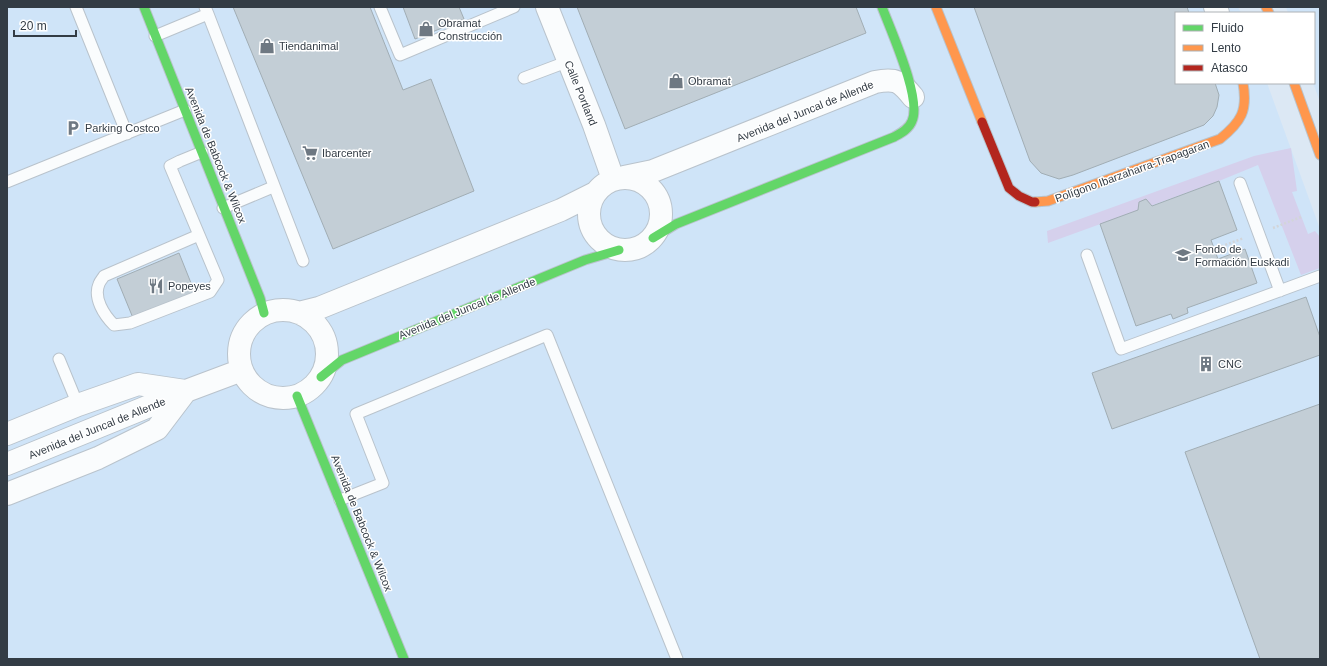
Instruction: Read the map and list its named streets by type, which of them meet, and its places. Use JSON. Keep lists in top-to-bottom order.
{
  "streets": {
    "street": [
      "Calle Portland",
      "Avenida del Juncal de Allende",
      "Avenida de Babcock & Wilcox",
      "Polígono Ibarzaharra-Trapagaran"
    ]
  },
  "crossings": [
    ["Calle Portland", "Avenida del Juncal de Allende"],
    ["Avenida del Juncal de Allende", "Avenida de Babcock & Wilcox"]
  ],
  "places": {
    "shop": ["Obramat Construcción", "Tiendanimal", "Obramat"],
    "parking": ["Parking Costco"],
    "supermarket": ["Ibarcenter"],
    "school or university": ["Fondo de Formación Euskadi"],
    "restaurant": ["Popeyes"],
    "building": ["CNC"]
  },
  "legend": ["Fluido", "Lento", "Atasco"],
  "scale_bar": "20 m"
}
